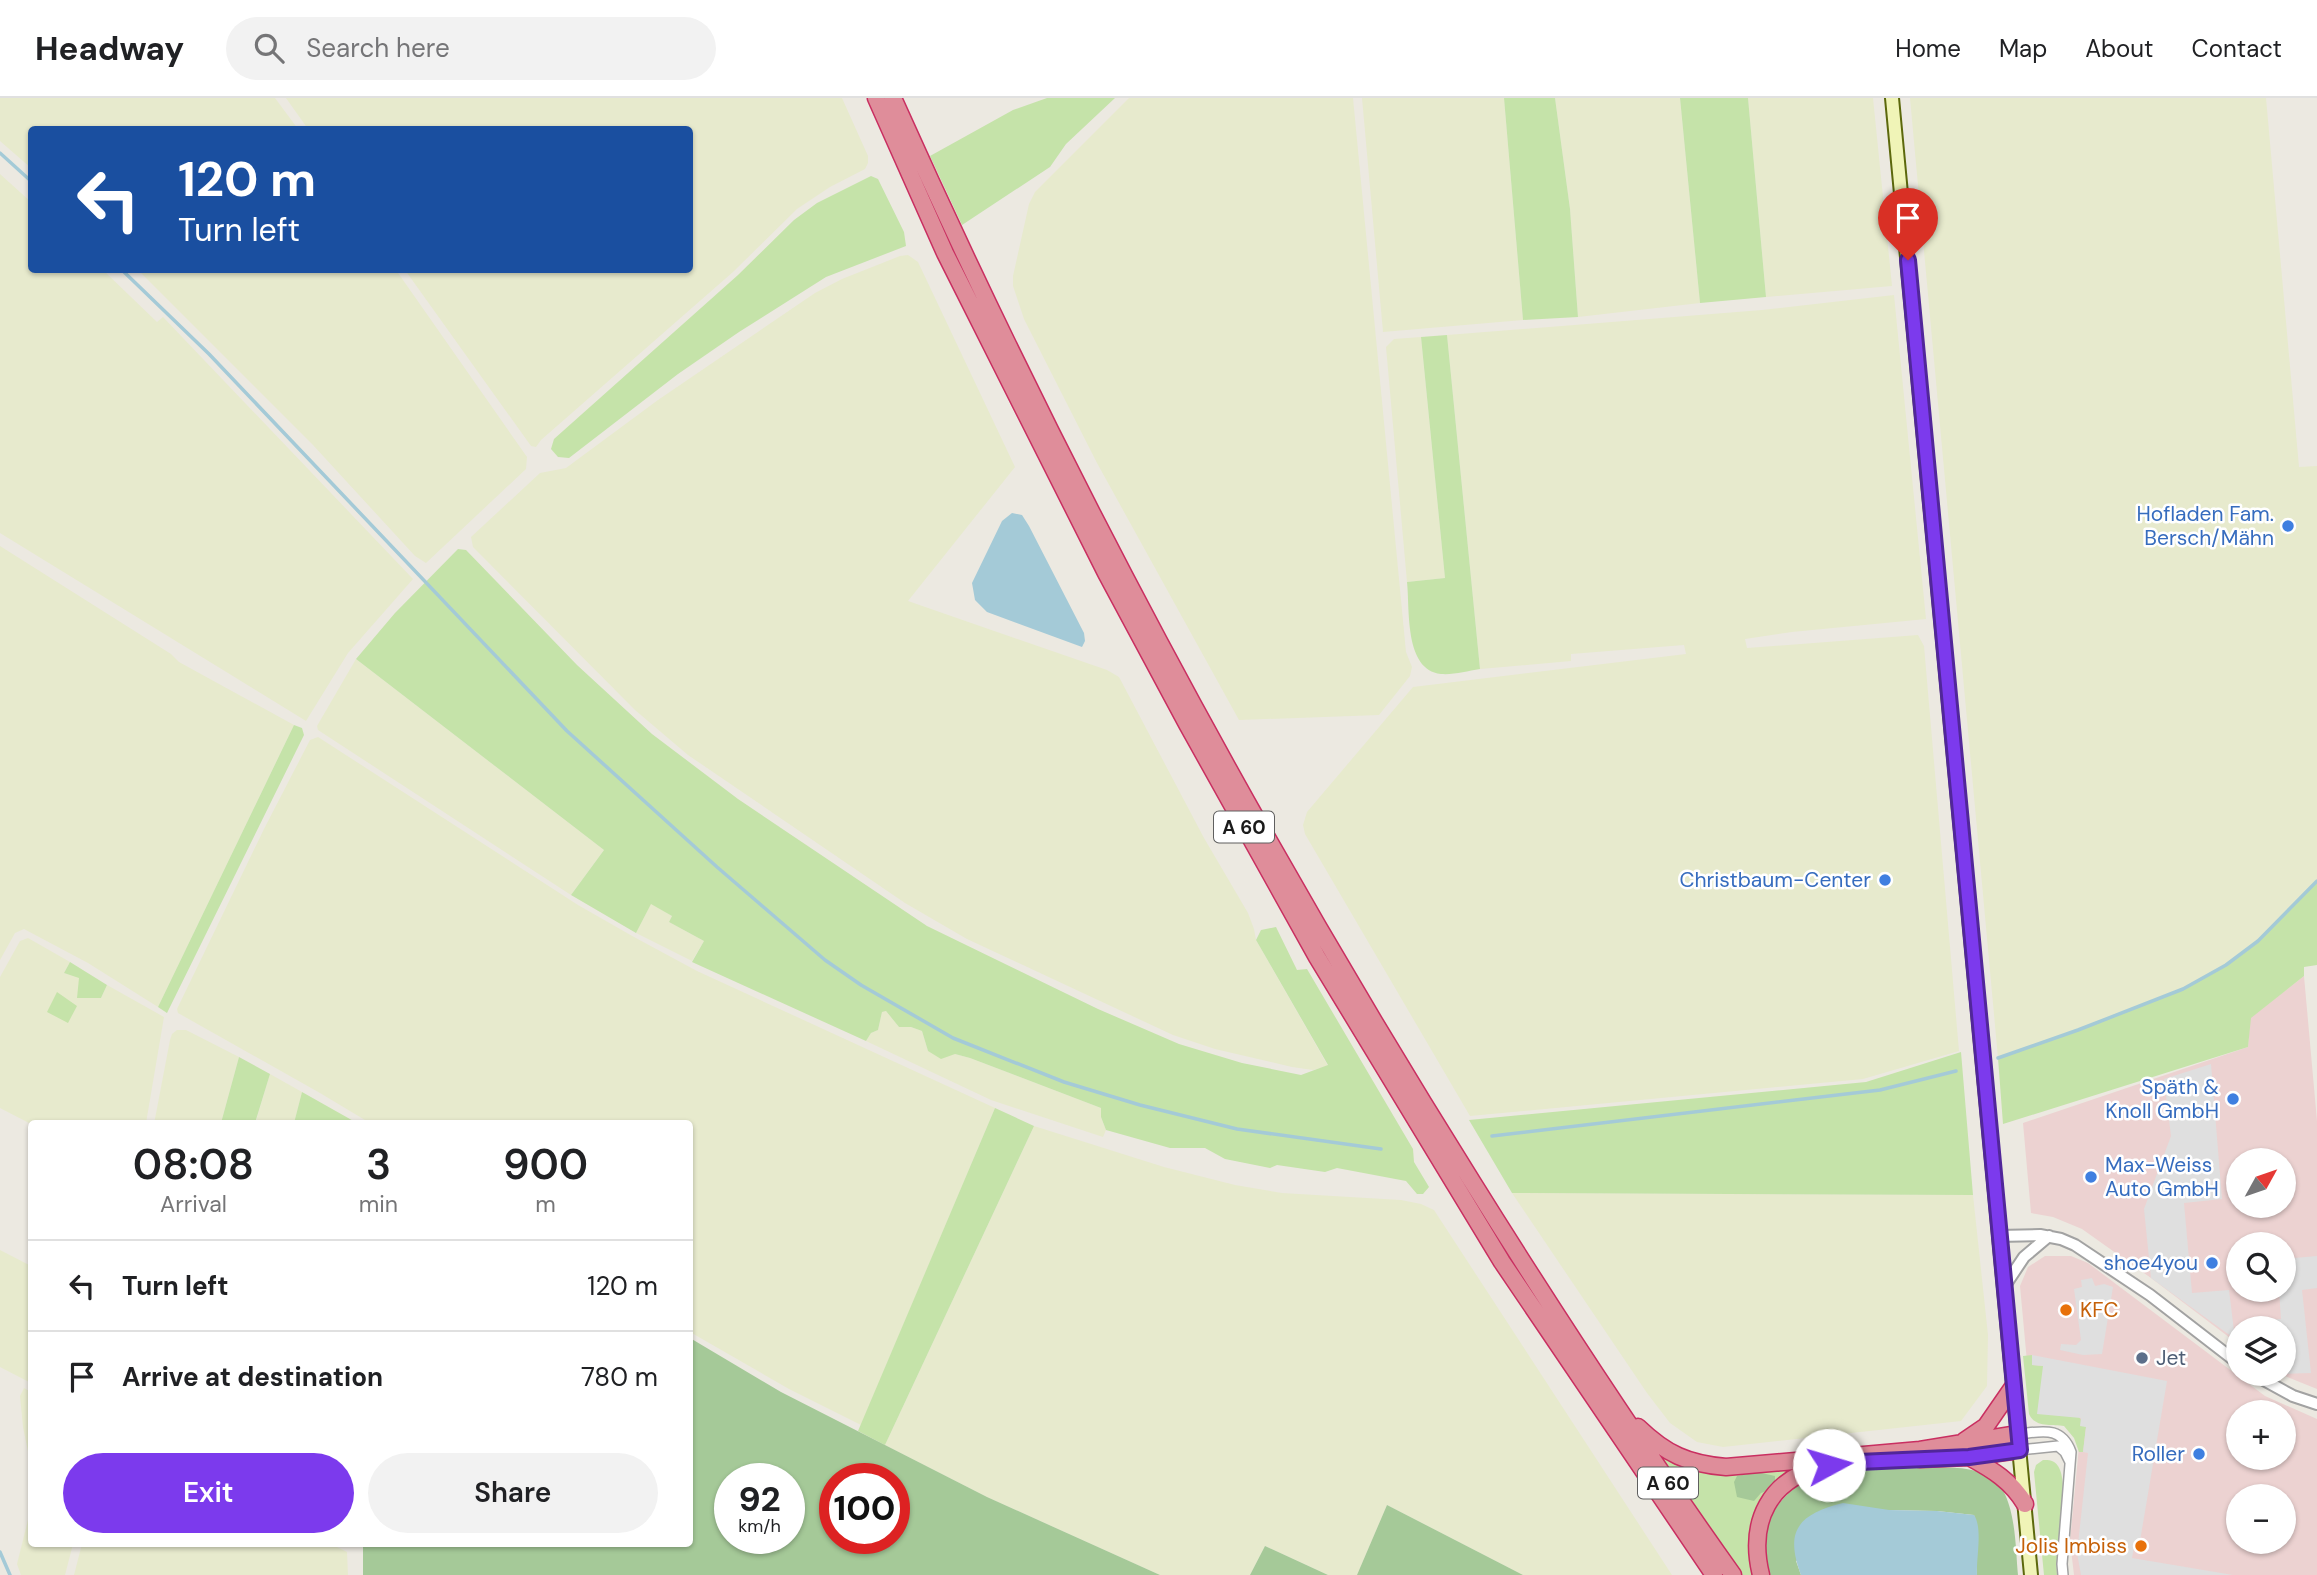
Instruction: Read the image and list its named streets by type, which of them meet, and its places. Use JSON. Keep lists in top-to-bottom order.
{
  "streets": {
    "highway": ["A 60"]
  },
  "places": [
    "Hofladen Fam. Bersch/Mähn",
    "Christbaum-Center",
    "Späth & Knoll GmbH",
    "Max-Weiss Auto GmbH",
    "shoe4you",
    "KFC",
    "Jet",
    "Roller",
    "Jolis Imbiss"
  ],
  "north": "top right",
  "page": {
    "header": "Headway",
    "search": "Search here",
    "nav": [
      "Home",
      "Map",
      "About",
      "Contact"
    ],
    "turn": ["120 m", "Turn left"],
    "eta": [
      "08:08",
      "Arrival",
      "3",
      "min",
      "900",
      "m"
    ],
    "map_buttons": ["+", "−"],
    "list": [
      {
        "name": "Turn left",
        "value": "120 m"
      },
      {
        "name": "Arrive at destination",
        "value": "780 m"
      }
    ],
    "buttons": ["Exit", "Share"],
    "speed": "92 km/h",
    "limit": "100"
  }
}
